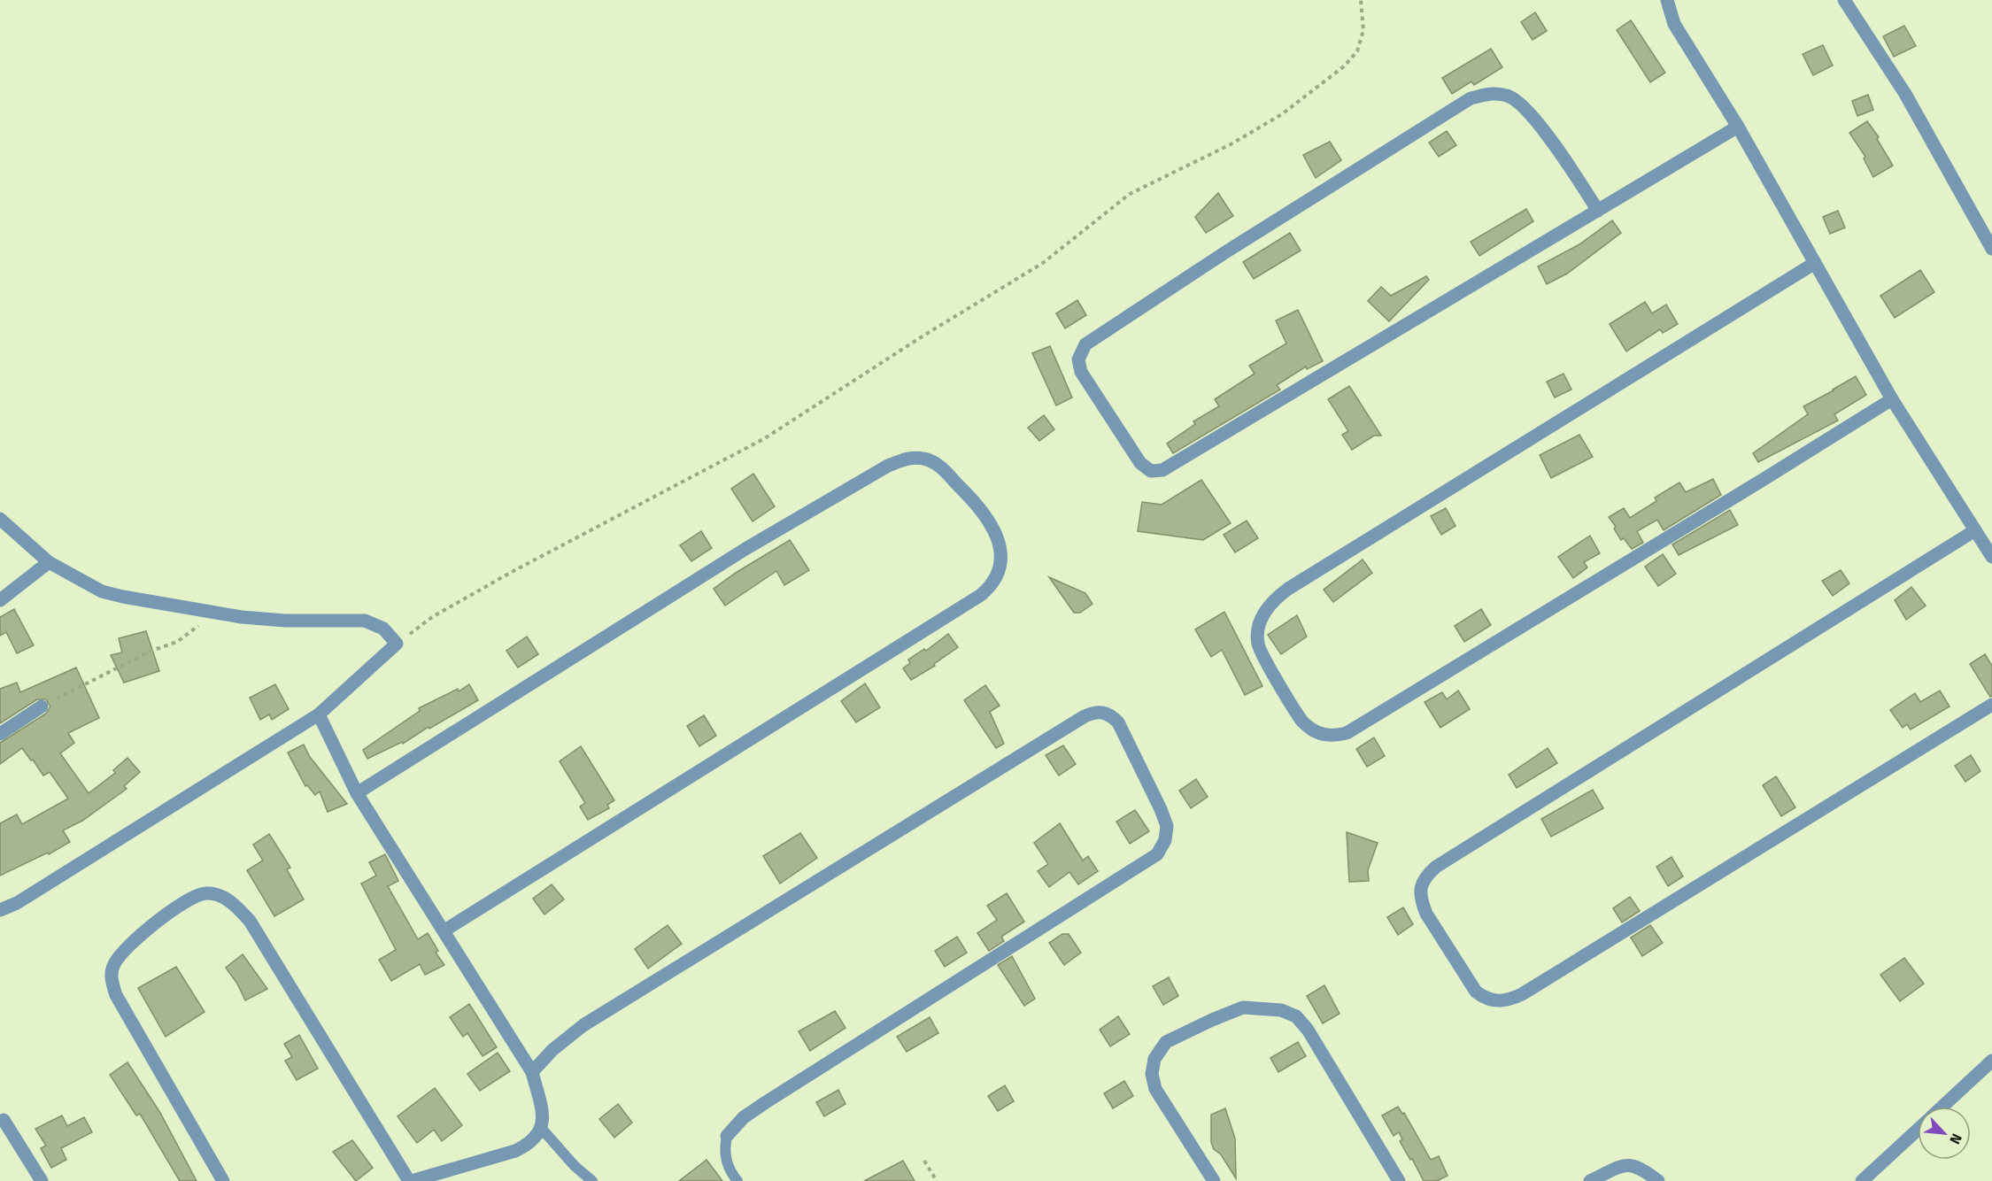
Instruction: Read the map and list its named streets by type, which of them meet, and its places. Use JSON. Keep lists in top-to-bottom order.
{
  "north": "bottom right"
}
